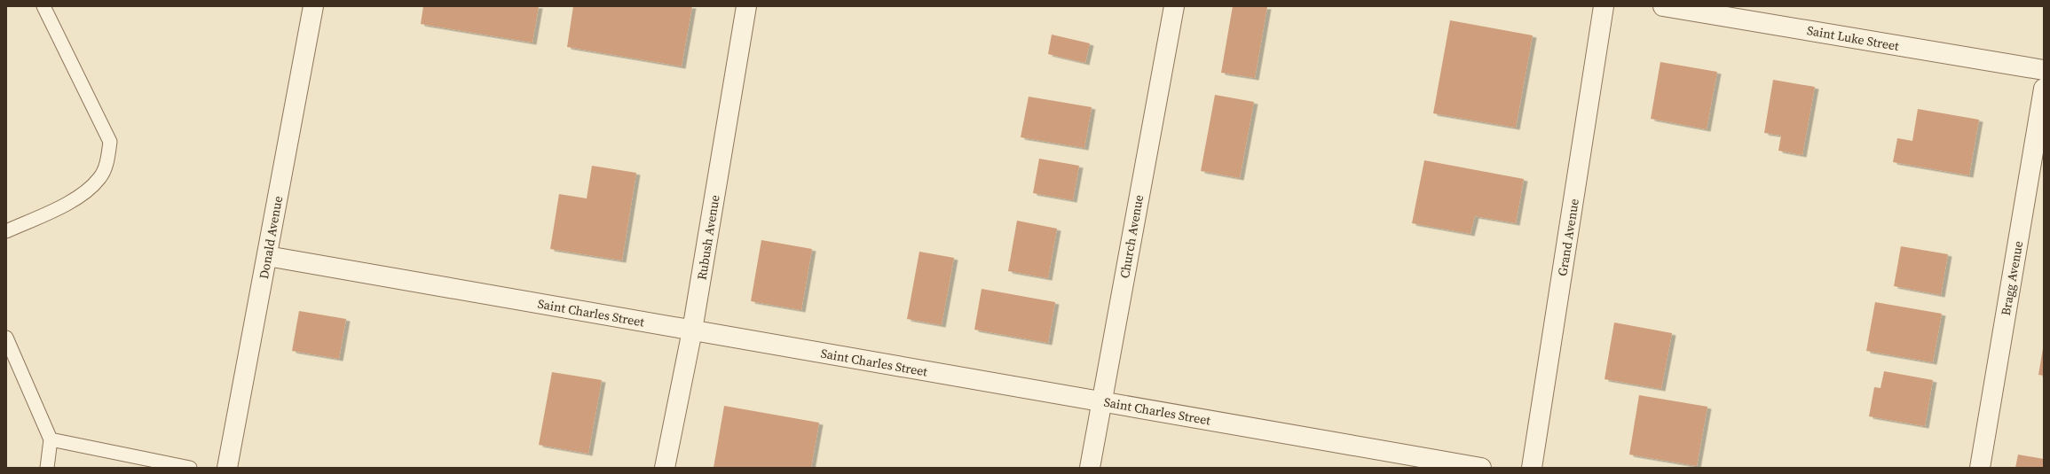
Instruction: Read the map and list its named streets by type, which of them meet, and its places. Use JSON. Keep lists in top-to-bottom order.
{
  "streets": {
    "street": [
      "Saint Luke Street",
      "Church Avenue",
      "Donald Avenue",
      "Rubush Avenue",
      "Grand Avenue",
      "Bragg Avenue",
      "Saint Charles Street"
    ]
  },
  "crossings": [
    ["Church Avenue", "Saint Charles Street"],
    ["Donald Avenue", "Saint Charles Street"],
    ["Rubush Avenue", "Saint Charles Street"]
  ]
}
